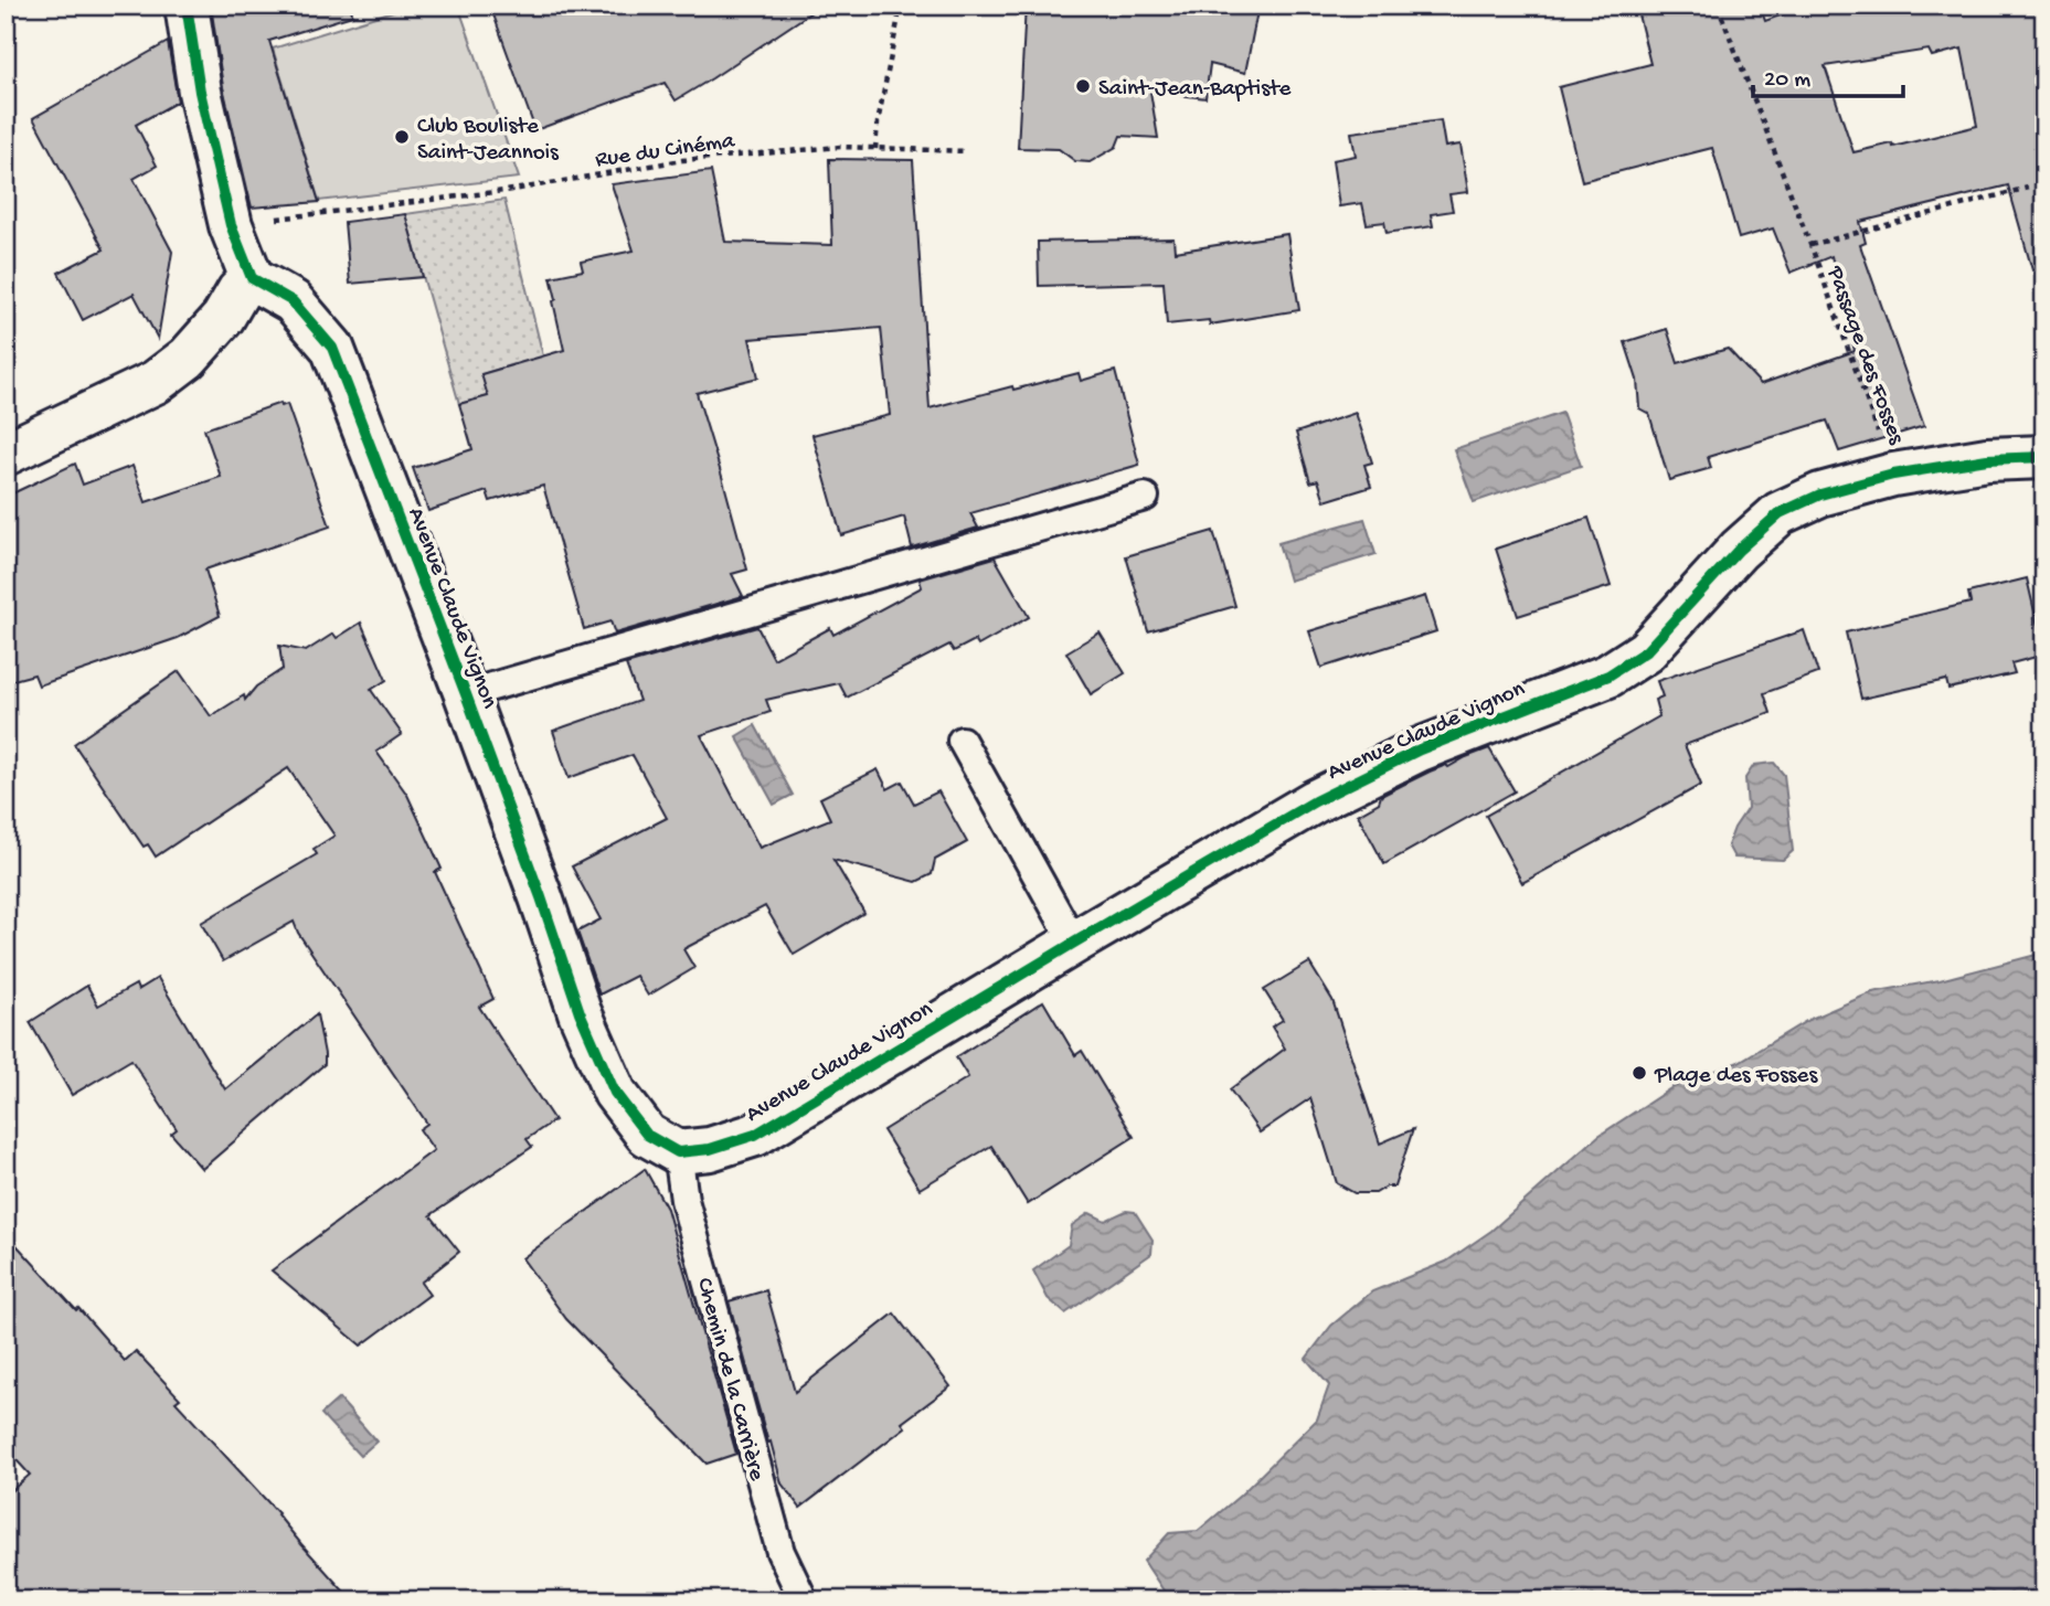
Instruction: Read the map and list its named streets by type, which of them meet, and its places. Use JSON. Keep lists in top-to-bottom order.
{
  "streets": {
    "street": ["Avenue Claude Vignon"],
    "lane": ["Chemin de la Carrière"],
    "path": ["Rue du Cinéma", "Passage des Fosses"]
  },
  "crossings": [
    ["Passage des Fosses", "Avenue Claude Vignon"],
    ["Avenue Claude Vignon", "Chemin de la Carrière"]
  ],
  "places": ["Saint-Jean-Baptiste", "Club Bouliste Saint-Jeannois", "Plage des Fosses"],
  "scale_bar": "20 m"
}
